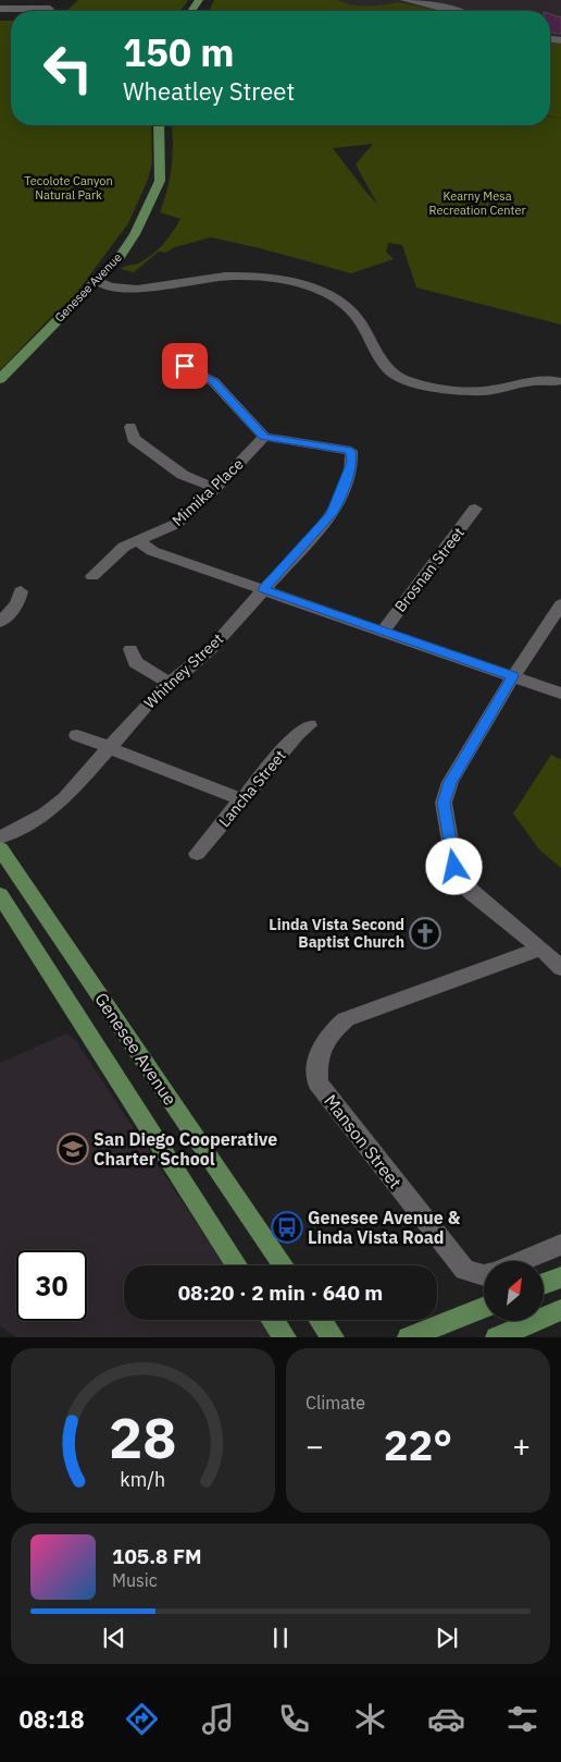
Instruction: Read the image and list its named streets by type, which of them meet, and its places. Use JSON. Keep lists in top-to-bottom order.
{
  "streets": {
    "main road": ["Genesee Avenue"],
    "street": [
      "Mimika Place",
      "Brosnan Street",
      "Whitney Street",
      "Lancha Street",
      "Manson Street"
    ]
  },
  "crossings": [
    ["Mimika Place", "Whitney Street"]
  ],
  "parks": ["Tecolote Canyon Natural Park", "Kearny Mesa Recreation Center"],
  "places": {
    "church": ["Linda Vista Second Baptist Church"],
    "school or university": ["San Diego Cooperative Charter School"],
    "bus stop": ["Genesee Avenue & Linda Vista Road"]
  },
  "north": "top right",
  "page": {
    "turn": ["150 m", "Wheatley Street"],
    "limit": "30",
    "trip": "08:20 · 2 min · 640 m",
    "tile": "Climate",
    "heat": ["−", "22°", "+"],
    "song": ["105.8 FM", "Music"],
    "tabs": "08:18",
    "gauge": ["28", "km/h"]
  }
}
